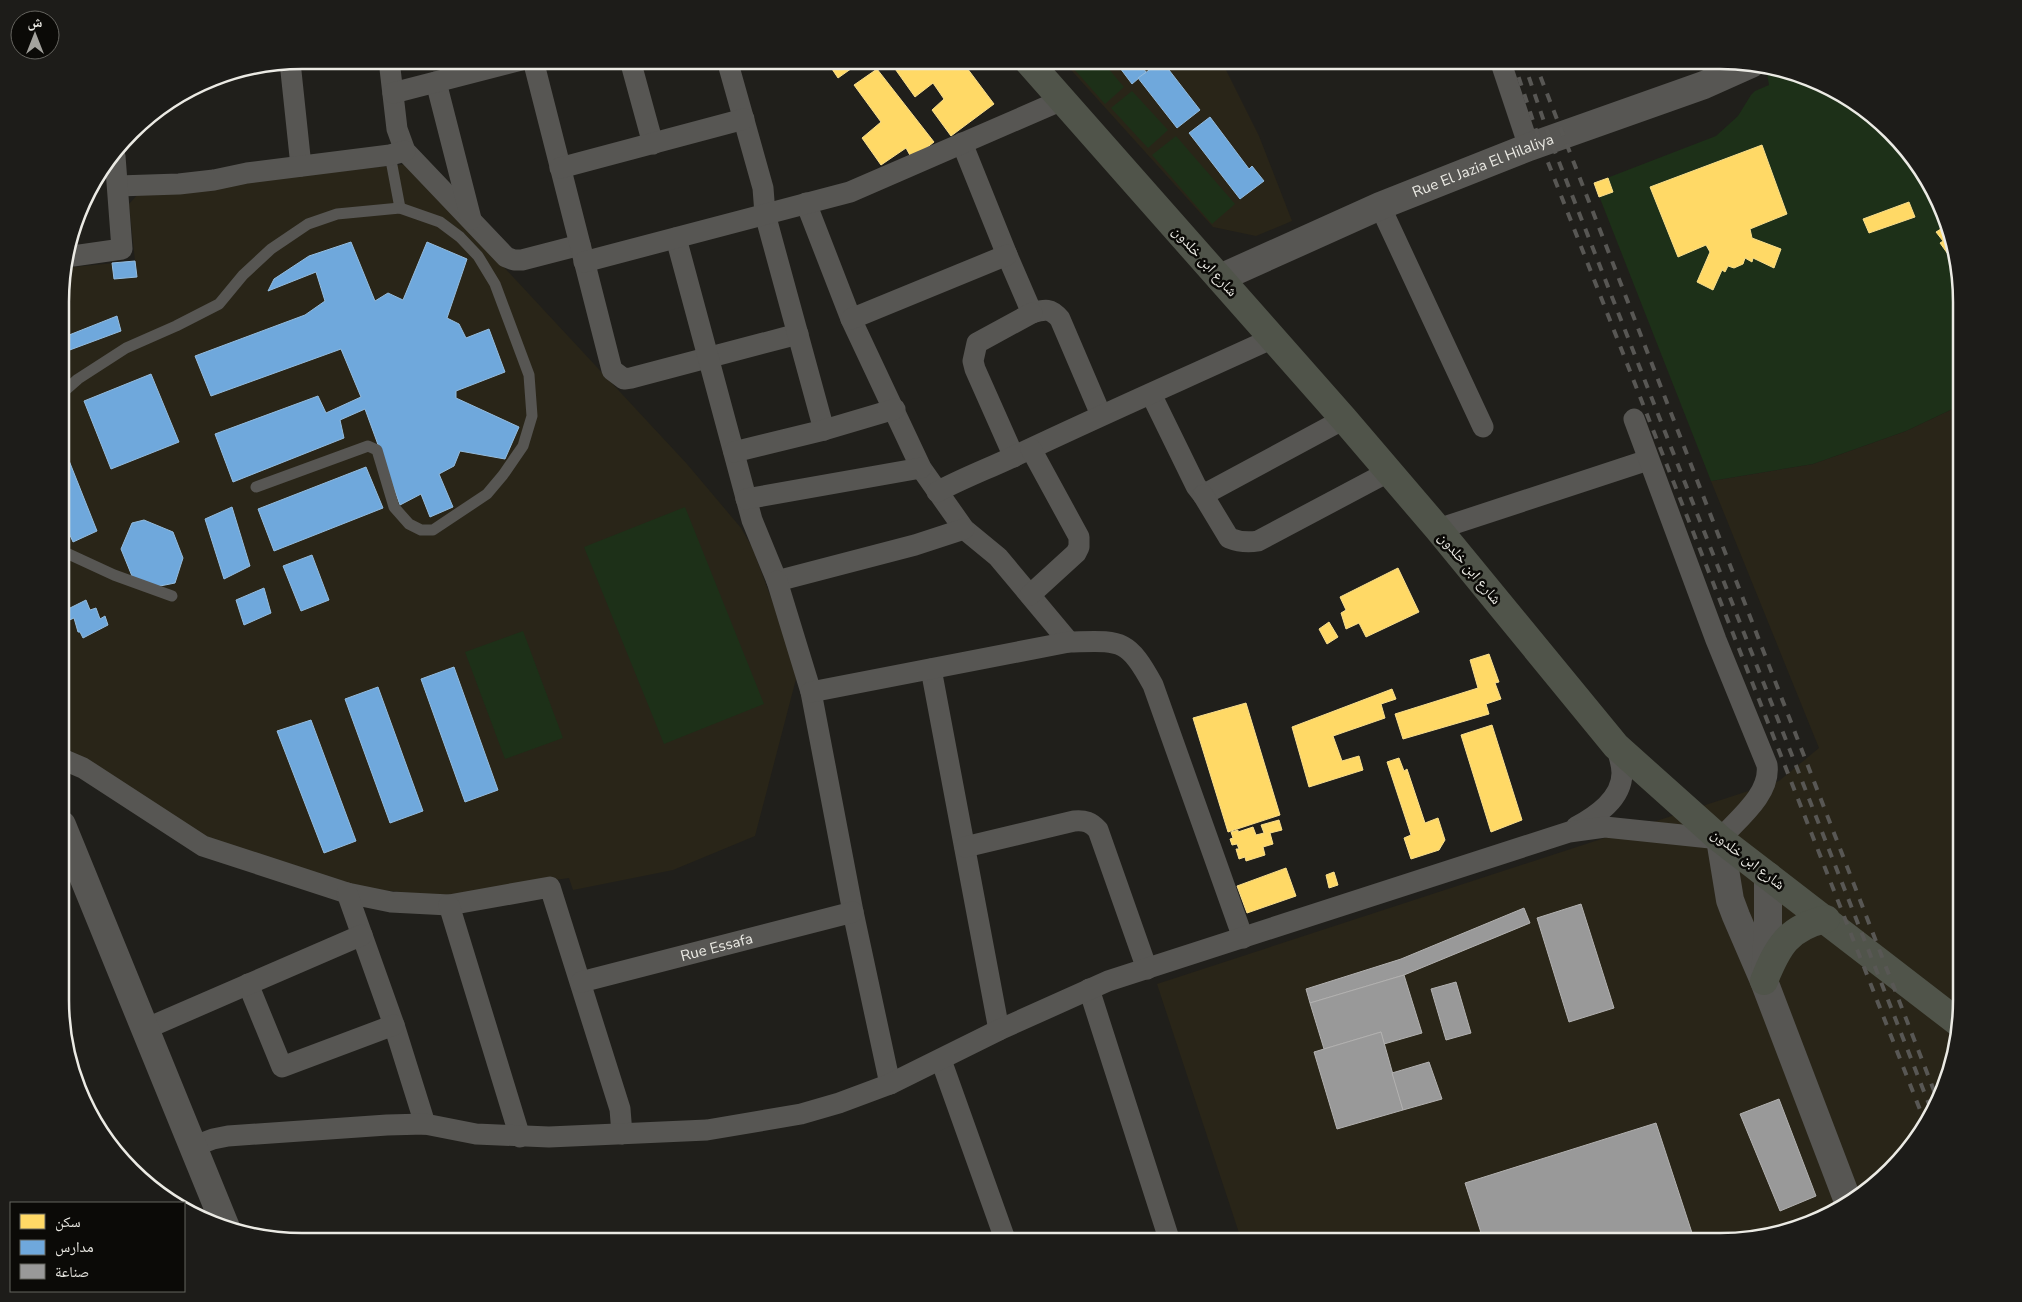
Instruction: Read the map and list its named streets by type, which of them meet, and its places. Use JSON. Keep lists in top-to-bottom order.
{
  "streets": {
    "main road": ["شارع ابن خلدون"],
    "street": ["Rue El Jazia El Hilaliya", "Rue Essafa"]
  },
  "crossings": [
    ["Rue El Jazia El Hilaliya", "شارع ابن خلدون"]
  ],
  "legend": ["سكن", "مدارس", "صناعة"],
  "north": "top"
}
